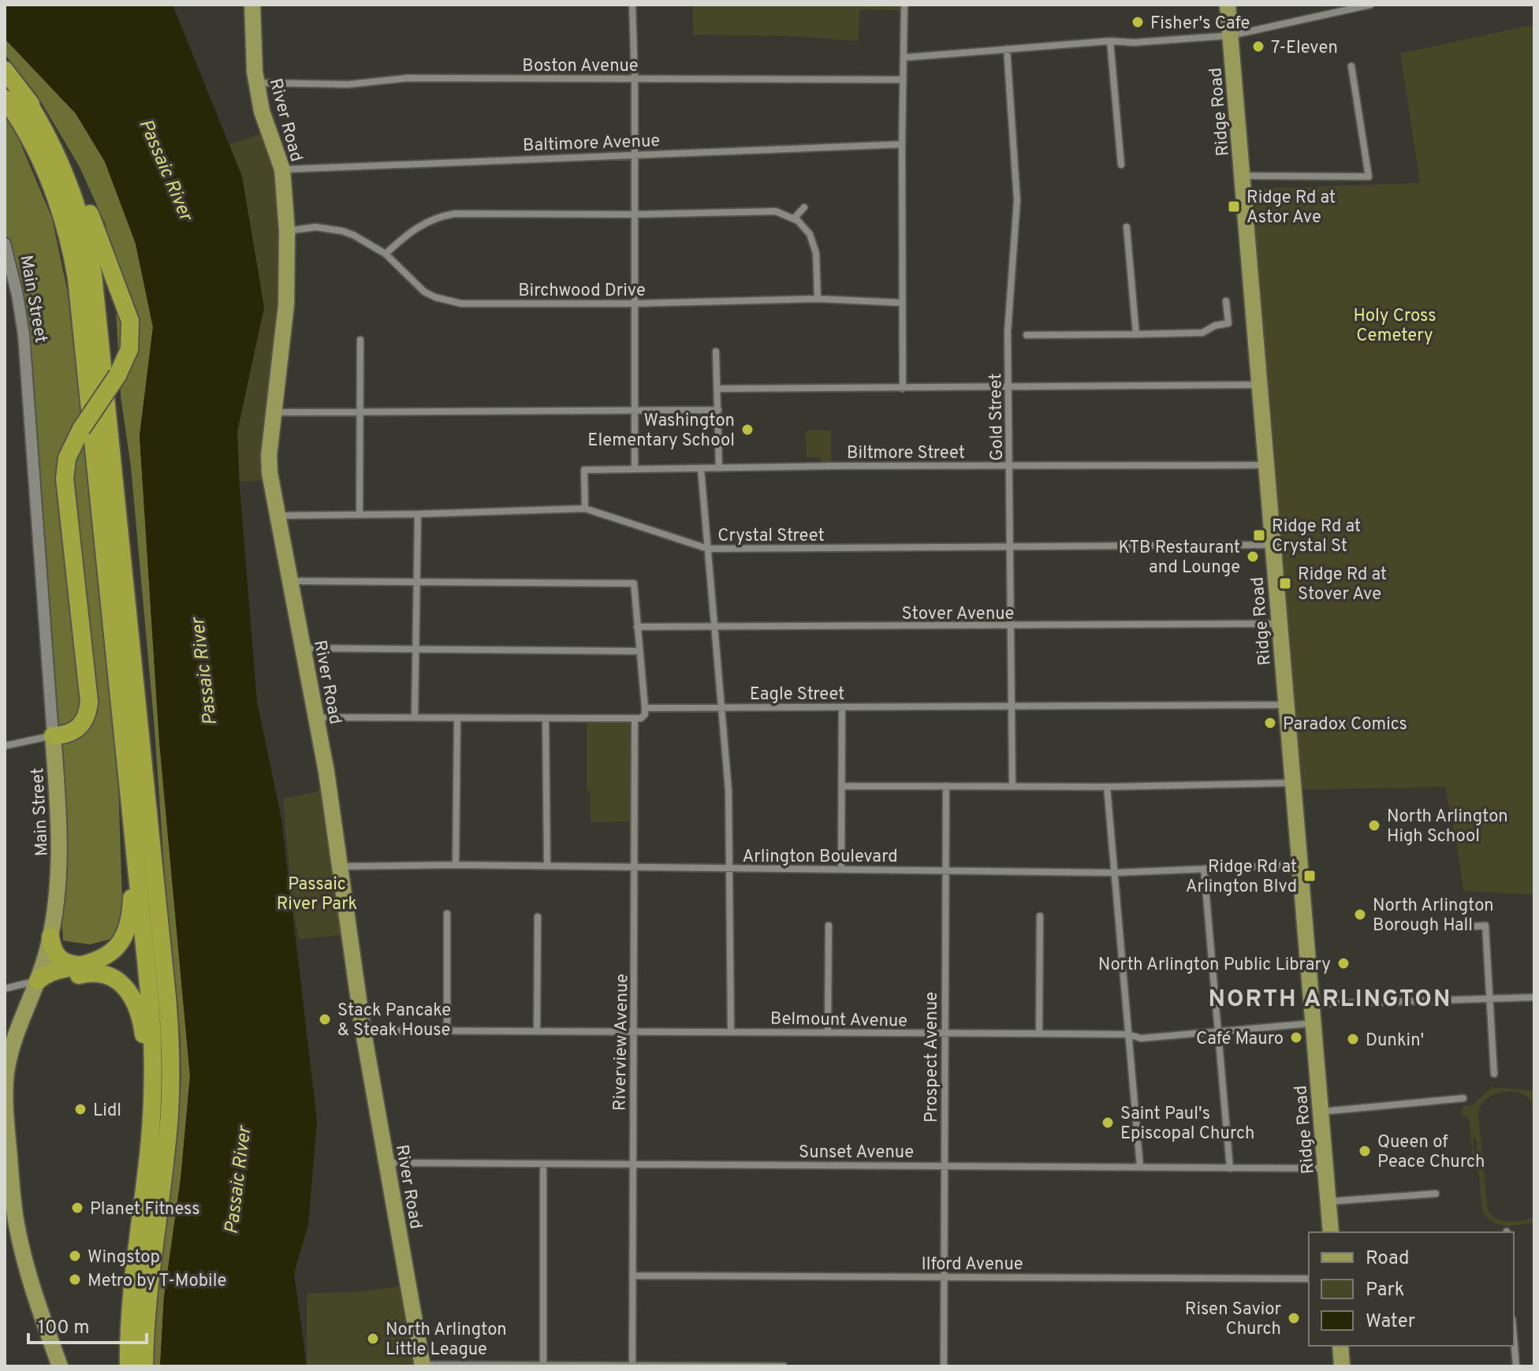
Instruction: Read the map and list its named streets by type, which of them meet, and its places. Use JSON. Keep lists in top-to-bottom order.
{
  "streets": {
    "main road": ["Ridge Road", "River Road", "Main Street"],
    "street": [
      "Boston Avenue",
      "Baltimore Avenue",
      "Birchwood Drive",
      "Gold Street",
      "Biltmore Street",
      "Crystal Street",
      "Stover Avenue",
      "Eagle Street",
      "Arlington Boulevard",
      "Belmount Avenue",
      "Riverview Avenue",
      "Prospect Avenue",
      "Sunset Avenue",
      "Ilford Avenue"
    ]
  },
  "crossings": [
    ["Boston Avenue", "River Road"],
    ["Ridge Road", "Biltmore Street"],
    ["Ridge Road", "Crystal Street"],
    ["Ridge Road", "Stover Avenue"],
    ["Ridge Road", "Eagle Street"],
    ["Ridge Road", "Arlington Boulevard"],
    ["Ridge Road", "Belmount Avenue"],
    ["Ridge Road", "Sunset Avenue"],
    ["River Road", "Baltimore Avenue"],
    ["River Road", "Birchwood Drive"],
    ["River Road", "Crystal Street"],
    ["River Road", "Arlington Boulevard"],
    ["River Road", "Belmount Avenue"],
    ["River Road", "Sunset Avenue"],
    ["Gold Street", "Biltmore Street"],
    ["Gold Street", "Crystal Street"],
    ["Gold Street", "Stover Avenue"],
    ["Gold Street", "Eagle Street"],
    ["Biltmore Street", "Crystal Street"],
    ["Arlington Boulevard", "Riverview Avenue"],
    ["Arlington Boulevard", "Prospect Avenue"],
    ["Belmount Avenue", "Riverview Avenue"],
    ["Belmount Avenue", "Prospect Avenue"],
    ["Riverview Avenue", "Sunset Avenue"],
    ["Riverview Avenue", "Ilford Avenue"],
    ["Prospect Avenue", "Sunset Avenue"],
    ["Prospect Avenue", "Ilford Avenue"]
  ],
  "districts": ["NORTH ARLINGTON"],
  "water": ["Passaic River"],
  "parks": ["Holy Cross Cemetery", "Passaic River Park"],
  "places": {
    "other": [
      "Fisher's Cafe",
      "7-Eleven",
      "Washington Elementary School",
      "KTB Restaurant and Lounge",
      "Paradox Comics",
      "North Arlington High School",
      "North Arlington Borough Hall",
      "North Arlington Public Library",
      "Stack Pancake & Steak House",
      "Café Mauro",
      "Dunkin'",
      "Lidl",
      "Saint Paul's Episcopal Church",
      "Queen of Peace Church",
      "Planet Fitness",
      "Wingstop",
      "Metro by T-Mobile",
      "Risen Savior Church",
      "North Arlington Little League"
    ],
    "transit": [
      "Ridge Rd at Astor Ave",
      "Ridge Rd at Crystal St",
      "Ridge Rd at Stover Ave",
      "Ridge Rd at Arlington Blvd"
    ]
  },
  "legend": ["Road", "Park", "Water"],
  "scale_bar": "100 m"
}
